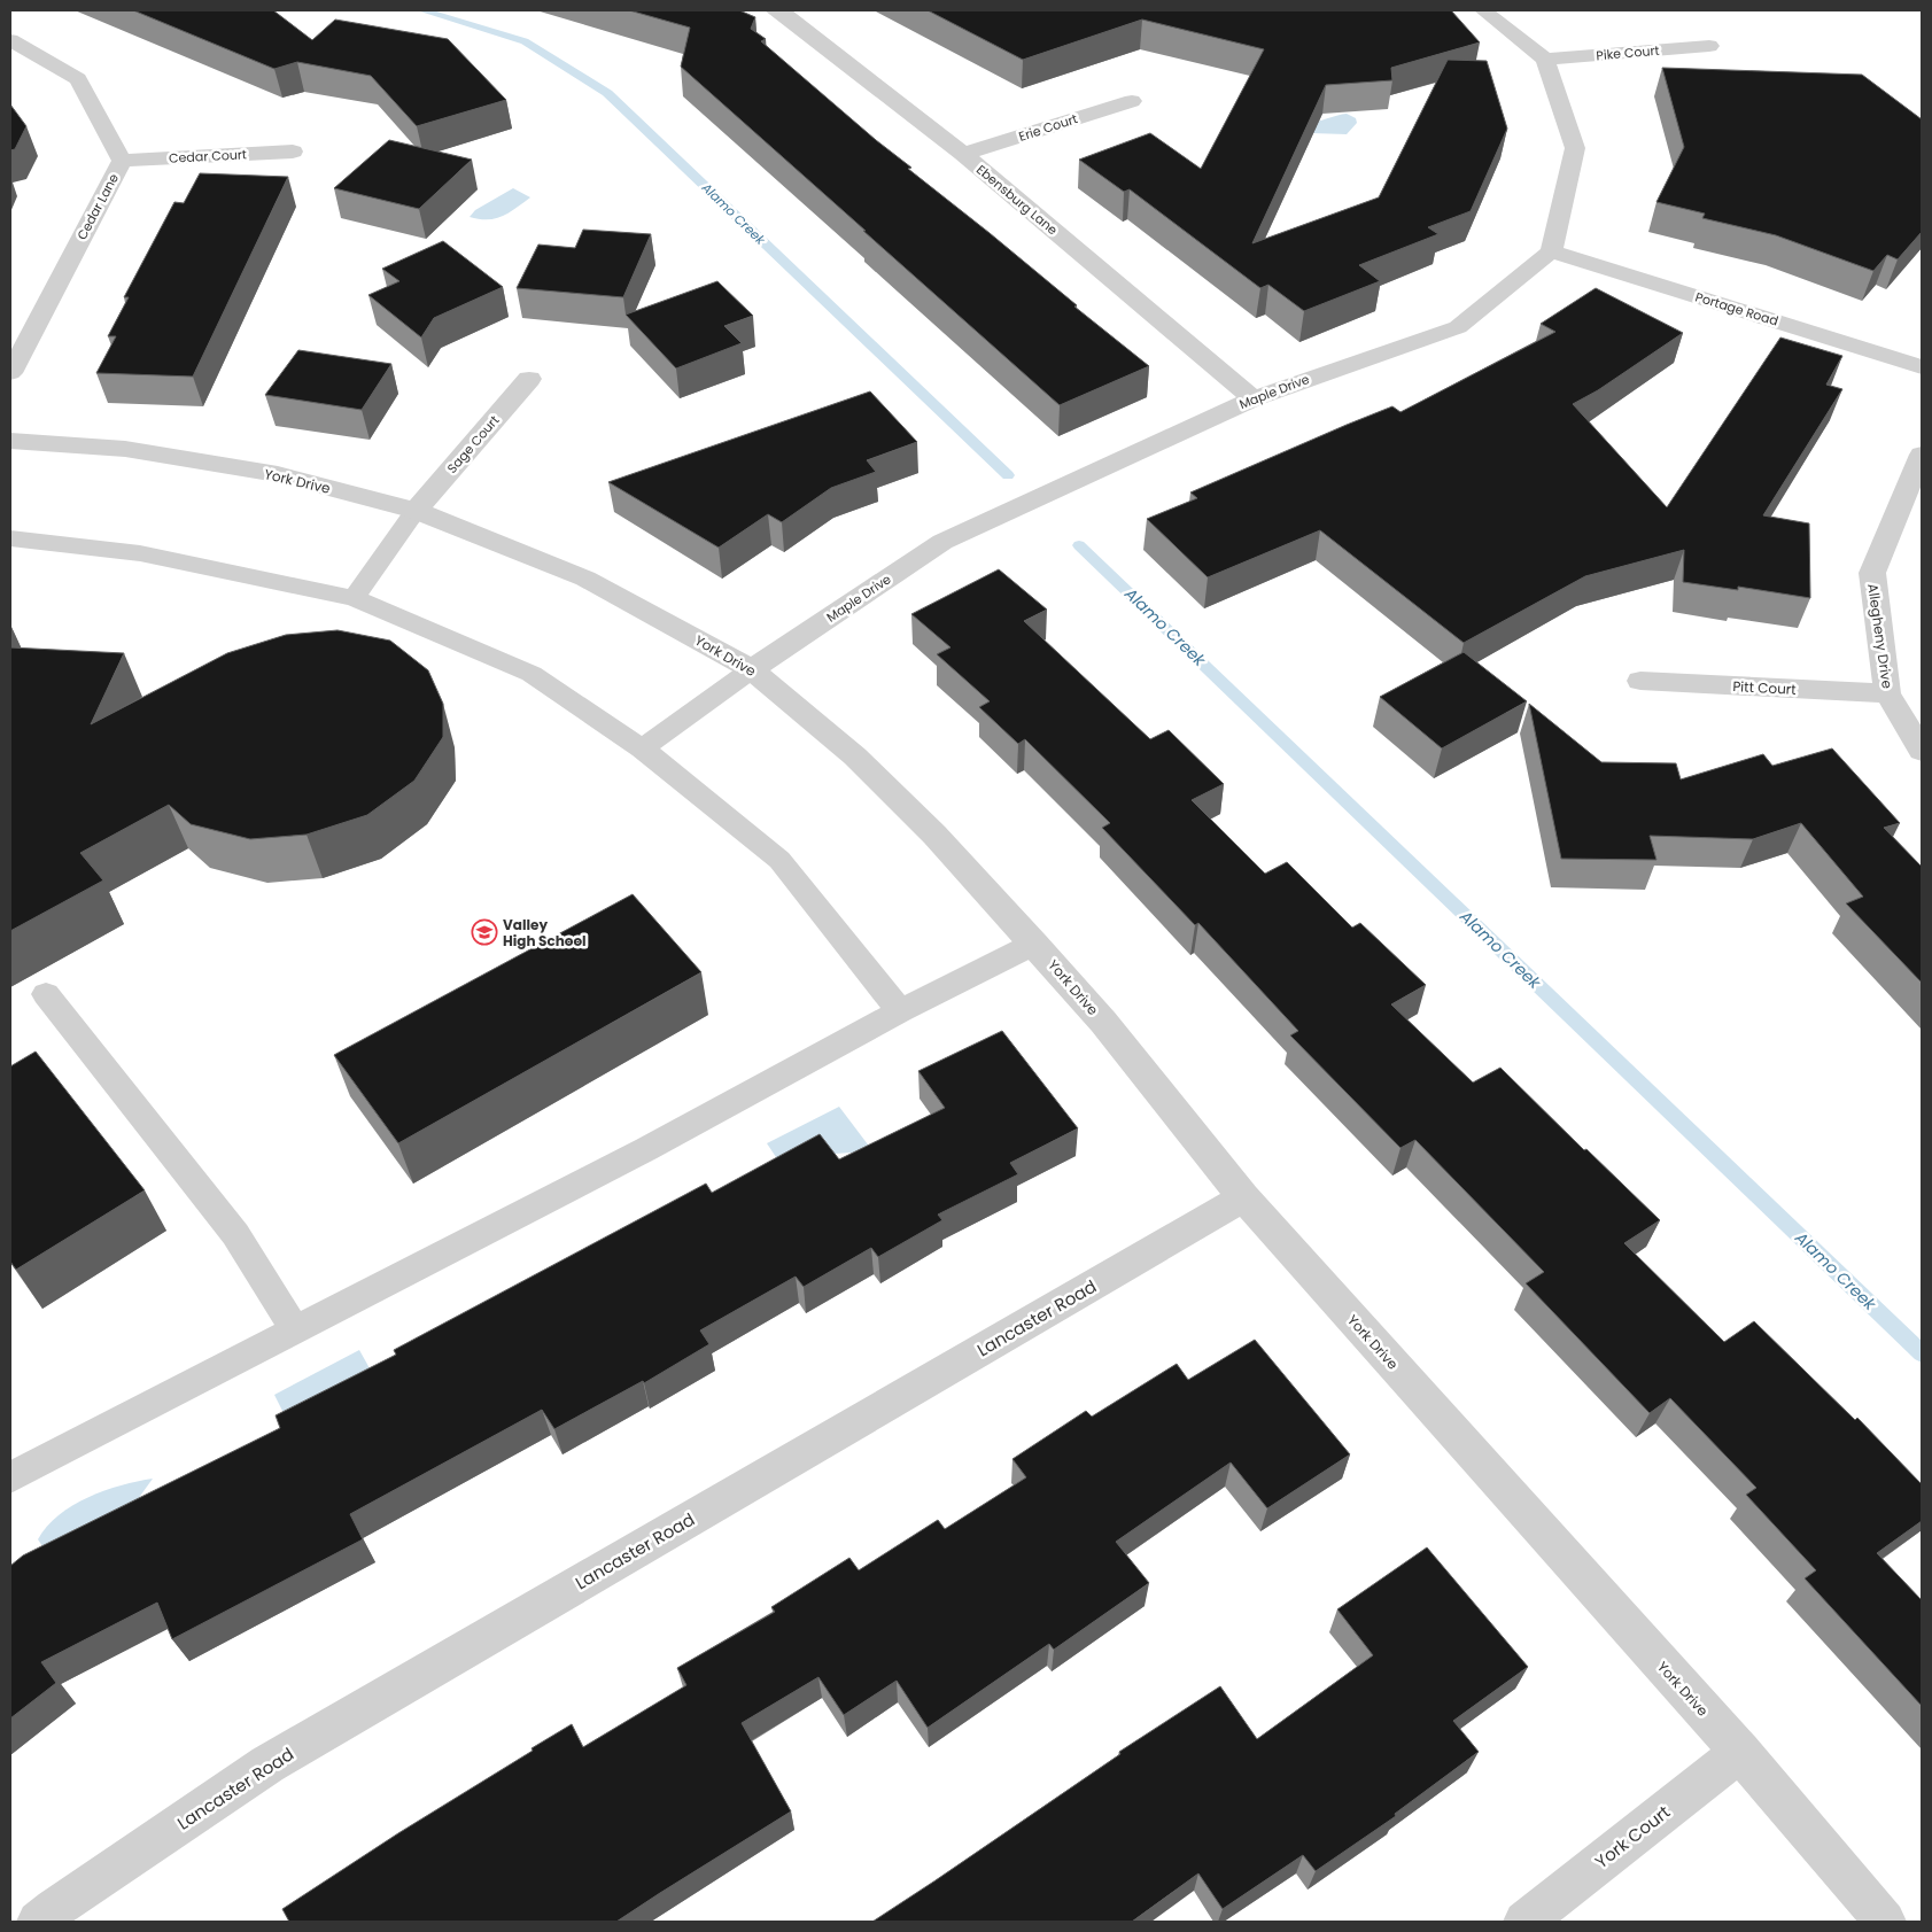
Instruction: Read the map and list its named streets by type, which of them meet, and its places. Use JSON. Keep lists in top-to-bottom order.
{
  "streets": {
    "street": [
      "Pike Court",
      "Erie Court",
      "Cedar Court",
      "Ebensburg Lane",
      "Cedar Lane",
      "Portage Road",
      "Maple Drive",
      "Sage Court",
      "York Drive",
      "Allegheny Drive",
      "Pitt Court",
      "Lancaster Road",
      "York Court"
    ]
  },
  "crossings": [
    ["Erie Court", "Ebensburg Lane"],
    ["Cedar Court", "Cedar Lane"],
    ["Ebensburg Lane", "Maple Drive"],
    ["Portage Road", "Maple Drive"],
    ["Maple Drive", "York Drive"],
    ["Sage Court", "York Drive"],
    ["York Drive", "Lancaster Road"],
    ["York Drive", "York Court"],
    ["Allegheny Drive", "Pitt Court"]
  ],
  "water": ["Alamo Creek"],
  "places": {
    "school or university": ["Valley High School"]
  }
}
